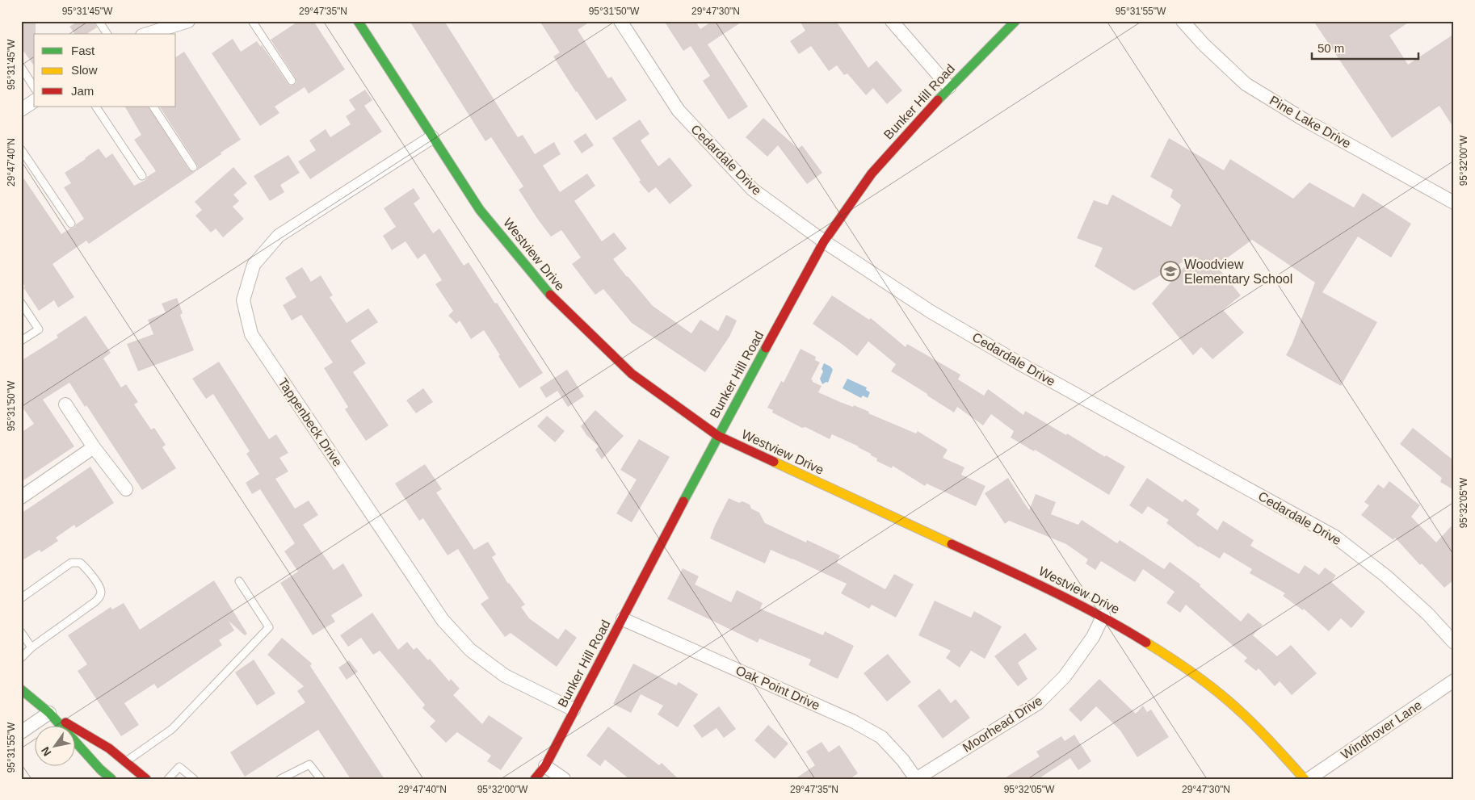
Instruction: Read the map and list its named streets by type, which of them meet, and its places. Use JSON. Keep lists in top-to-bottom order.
{
  "streets": {
    "main road": ["Bunker Hill Road", "Westview Drive"],
    "street": [
      "Pine Lake Drive",
      "Cedardale Drive",
      "Tappenbeck Drive",
      "Oak Point Drive",
      "Moorhead Drive",
      "Windhover Lane"
    ]
  },
  "crossings": [
    ["Bunker Hill Road", "Cedardale Drive"],
    ["Bunker Hill Road", "Westview Drive"],
    ["Bunker Hill Road", "Tappenbeck Drive"],
    ["Bunker Hill Road", "Oak Point Drive"],
    ["Westview Drive", "Tappenbeck Drive"],
    ["Westview Drive", "Moorhead Drive"],
    ["Oak Point Drive", "Moorhead Drive"]
  ],
  "places": {
    "school or university": ["Woodview Elementary School"]
  },
  "legend": ["Fast", "Slow", "Jam"],
  "scale_bar": "50 m",
  "north": "bottom left",
  "coordinates": [
    "95°31'45\"W",
    "29°47'35\"N",
    "95°31'50\"W",
    "29°47'30\"N",
    "95°31'55\"W",
    "95°32'00\"W",
    "29°47'40\"N",
    "95°32'05\"W"
  ]
}
